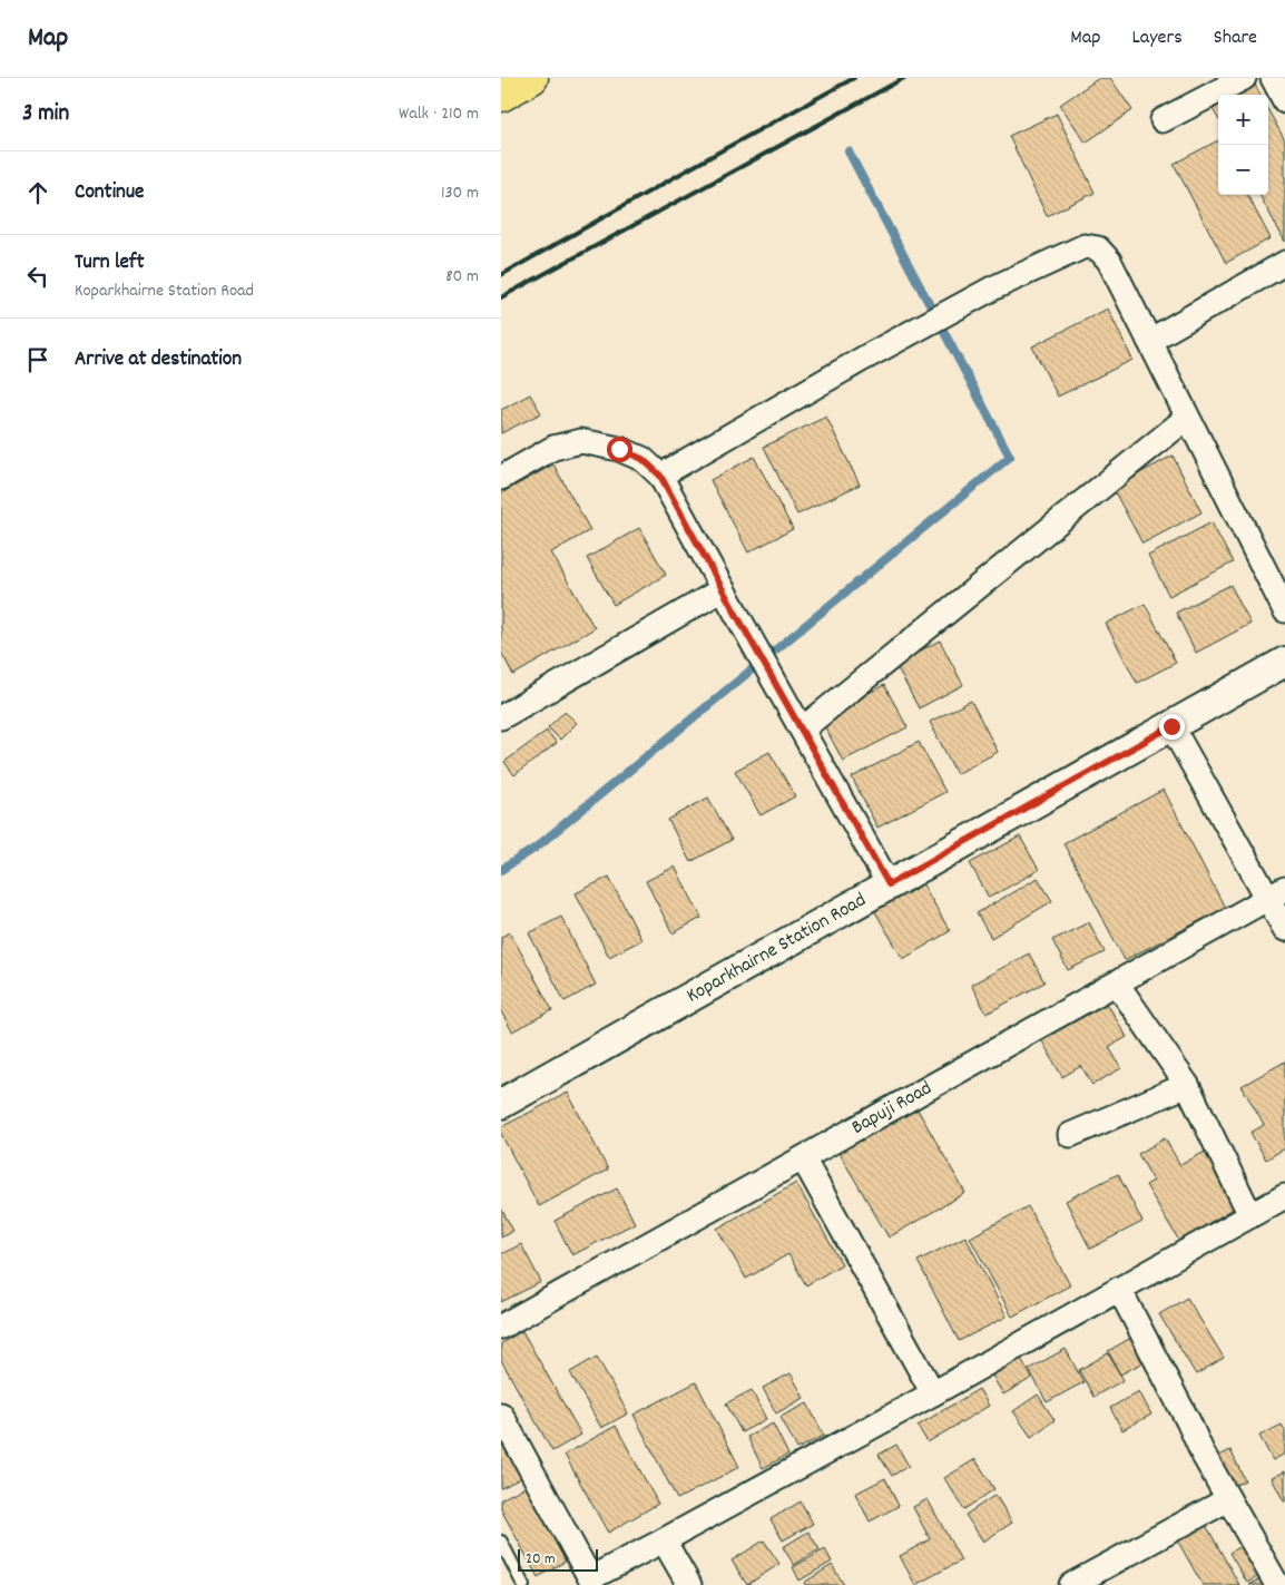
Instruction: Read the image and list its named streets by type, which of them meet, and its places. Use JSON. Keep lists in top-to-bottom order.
{
  "streets": {
    "street": ["Koparkhairne Station Road", "Bapuji Road"]
  },
  "scale_bar": "20 m",
  "page": {
    "header": "Map",
    "nav": ["Map", "Layers", "Share"],
    "heading": ["3 min", "Walk · 210 m"],
    "map_buttons": ["+", "−"],
    "list": [
      ["Continue", "130 m"],
      ["Turn left", "Koparkhairne Station Road", "80 m"],
      "Arrive at destination"
    ],
    "scale": "20 m"
  }
}
